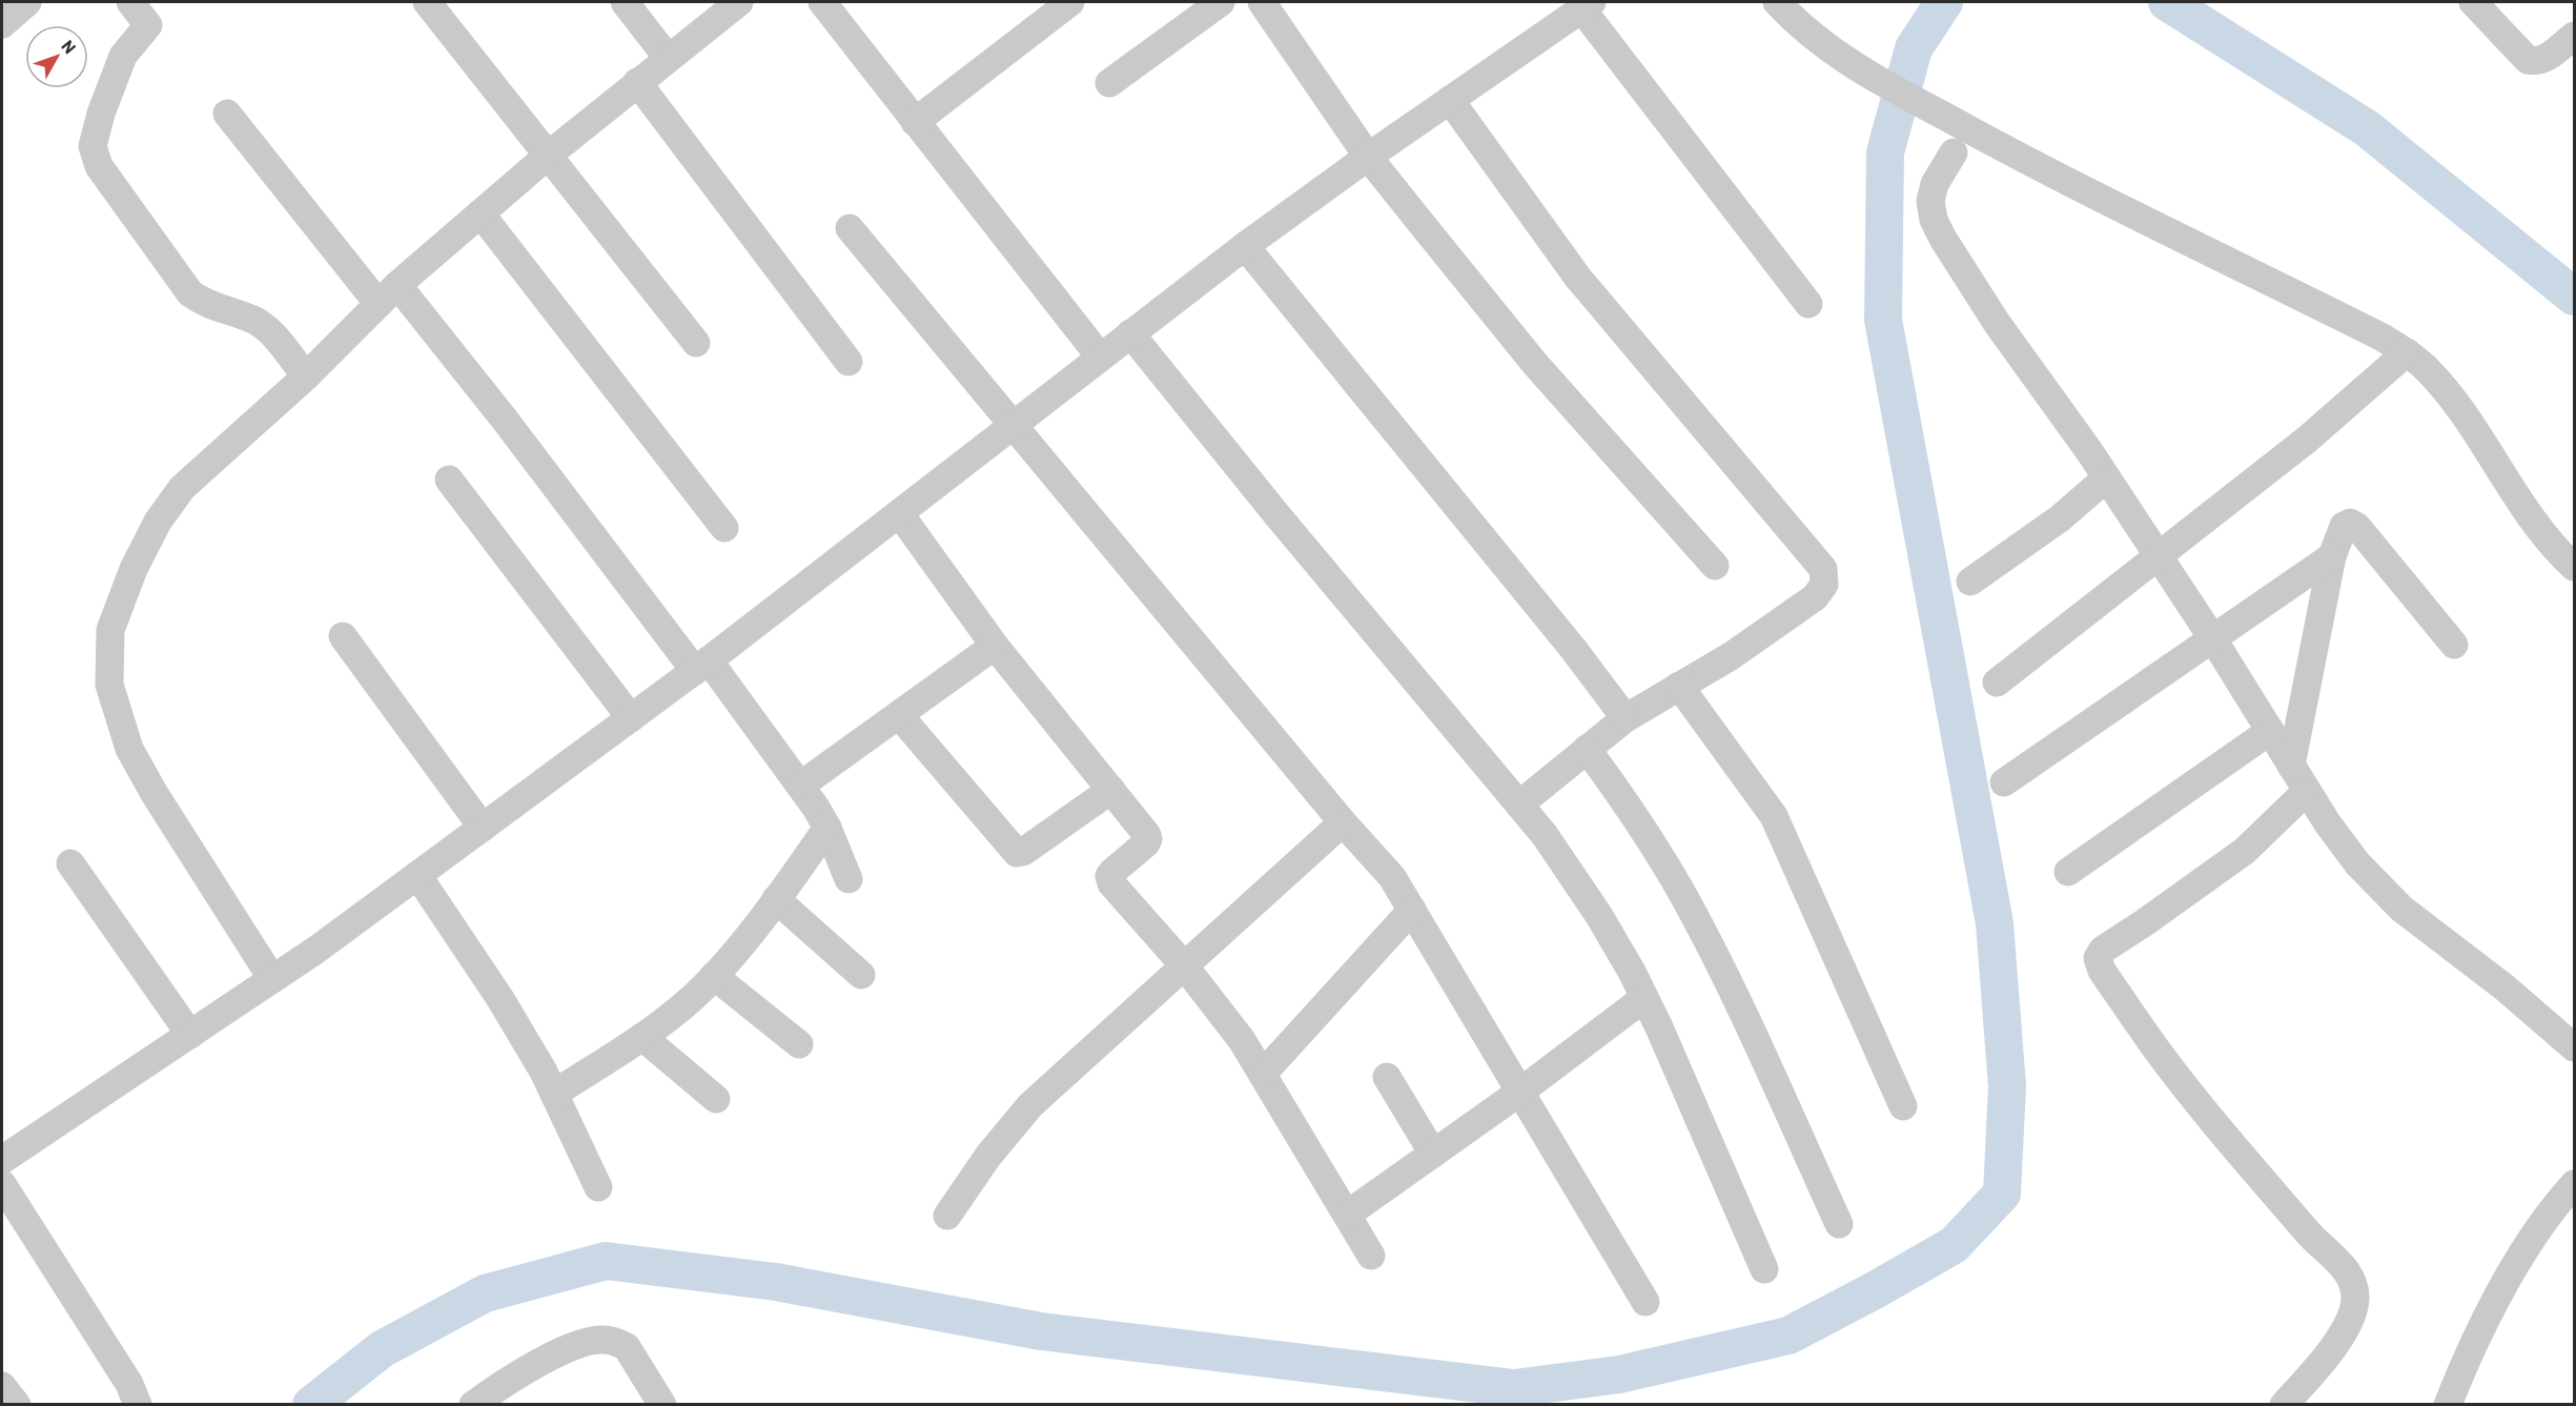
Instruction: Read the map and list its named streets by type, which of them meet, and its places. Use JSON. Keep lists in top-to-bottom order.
{
  "north": "top right"
}
